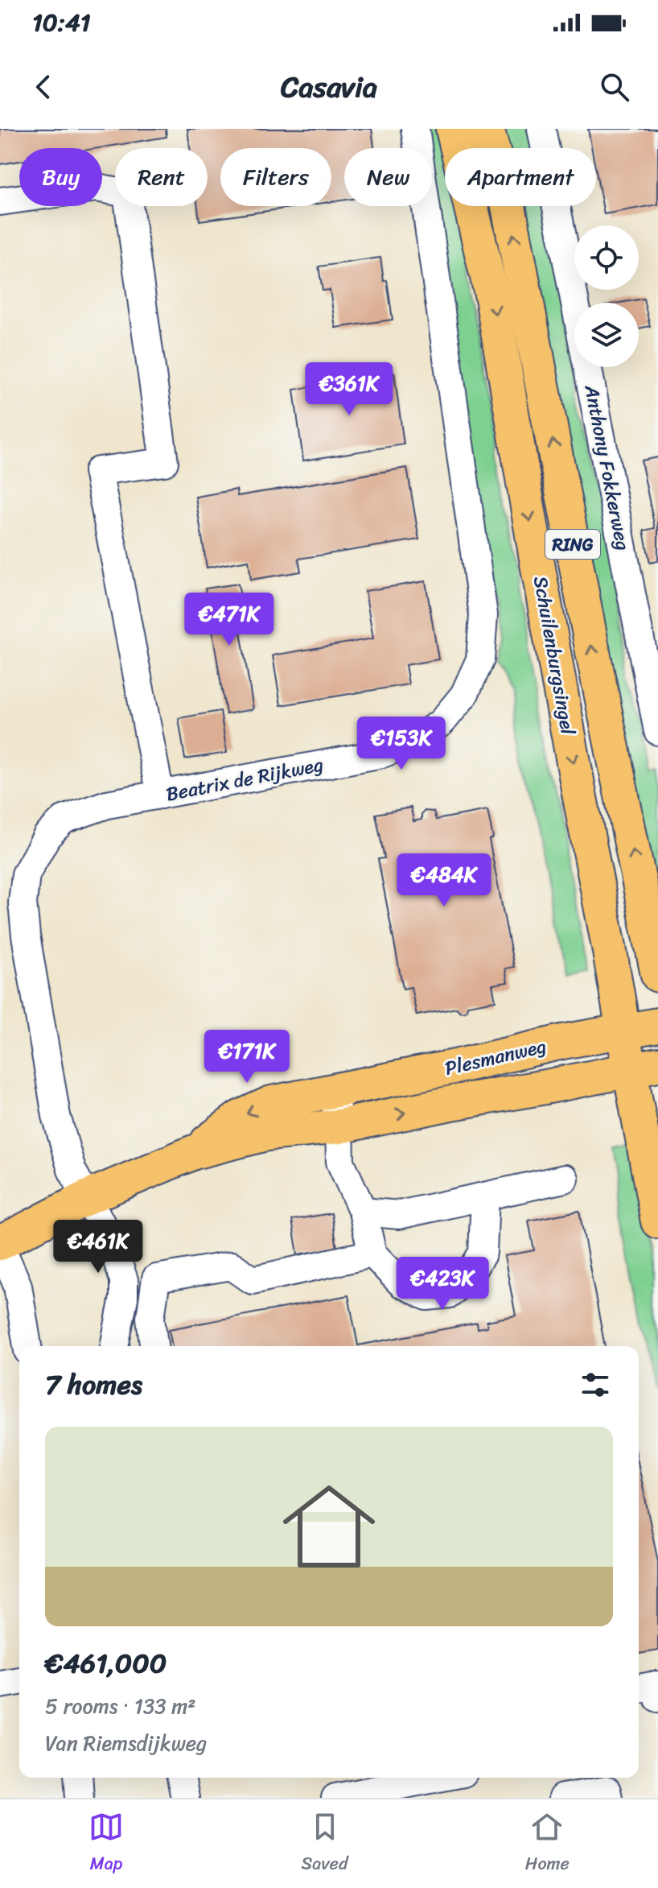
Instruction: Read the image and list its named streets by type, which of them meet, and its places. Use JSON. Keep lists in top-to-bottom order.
{
  "streets": {
    "main road": ["RING", "Schuilenburgsingel", "Plesmanweg"],
    "street": ["Anthony Fokkerweg", "Beatrix de Rijkweg"]
  },
  "crossings": [
    ["RING", "Schuilenburgsingel"],
    ["RING", "Plesmanweg"],
    ["Schuilenburgsingel", "Plesmanweg"],
    ["Beatrix de Rijkweg", "Plesmanweg"]
  ],
  "page": {
    "status": "10:41",
    "header": "Casavia",
    "chip": [
      "Buy",
      "Rent",
      "Filters",
      "New",
      "Apartment"
    ],
    "price": [
      "€361K",
      "€471K",
      "€153K",
      "€484K",
      "€171K",
      "€461K",
      "€423K"
    ],
    "heading": "7 homes",
    "list": [
      {
        "name": "€461,000",
        "note": "5 rooms · 133 m² · Van Riemsdijkweg"
      }
    ],
    "tabs": ["Map", "Saved", "Home"]
  }
}
